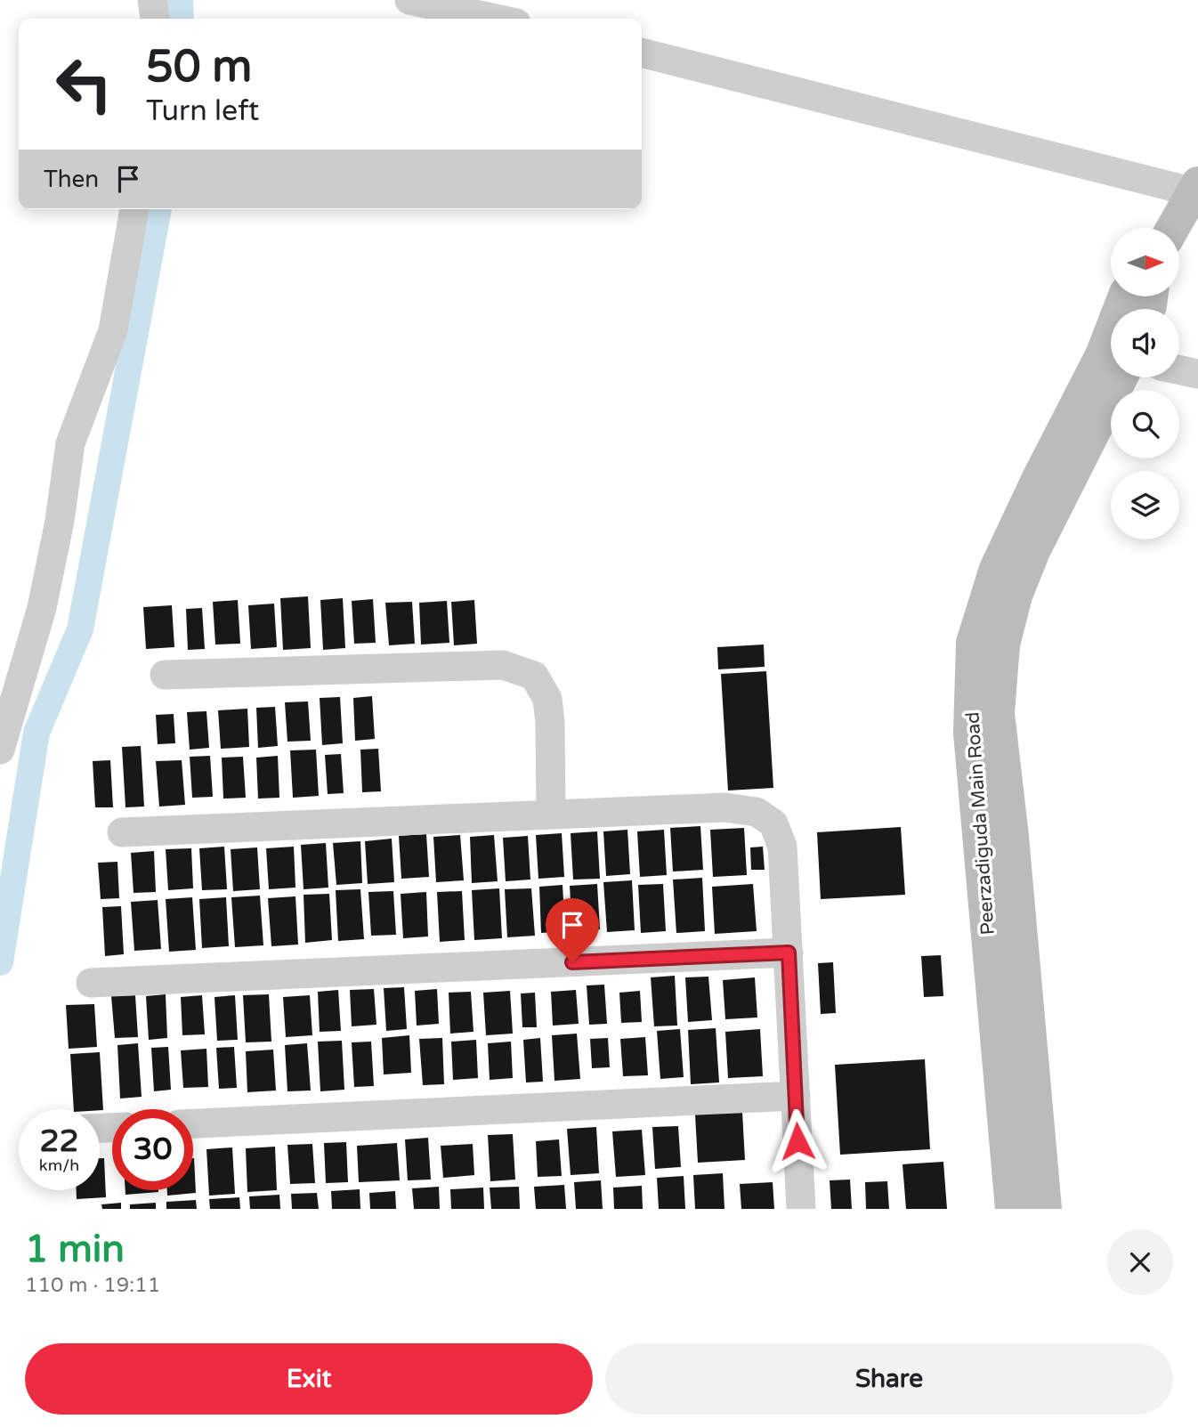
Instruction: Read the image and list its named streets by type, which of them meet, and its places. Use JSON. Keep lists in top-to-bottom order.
{
  "streets": {
    "street": ["Peerzadiguda Main Road"]
  },
  "north": "right",
  "page": {
    "turn": ["50 m", "Turn left"],
    "then": "Then",
    "speed": "22 km/h",
    "limit": "30",
    "heading": ["1 min", "110 m · 19:11"],
    "buttons": ["Exit", "Share"]
  }
}
